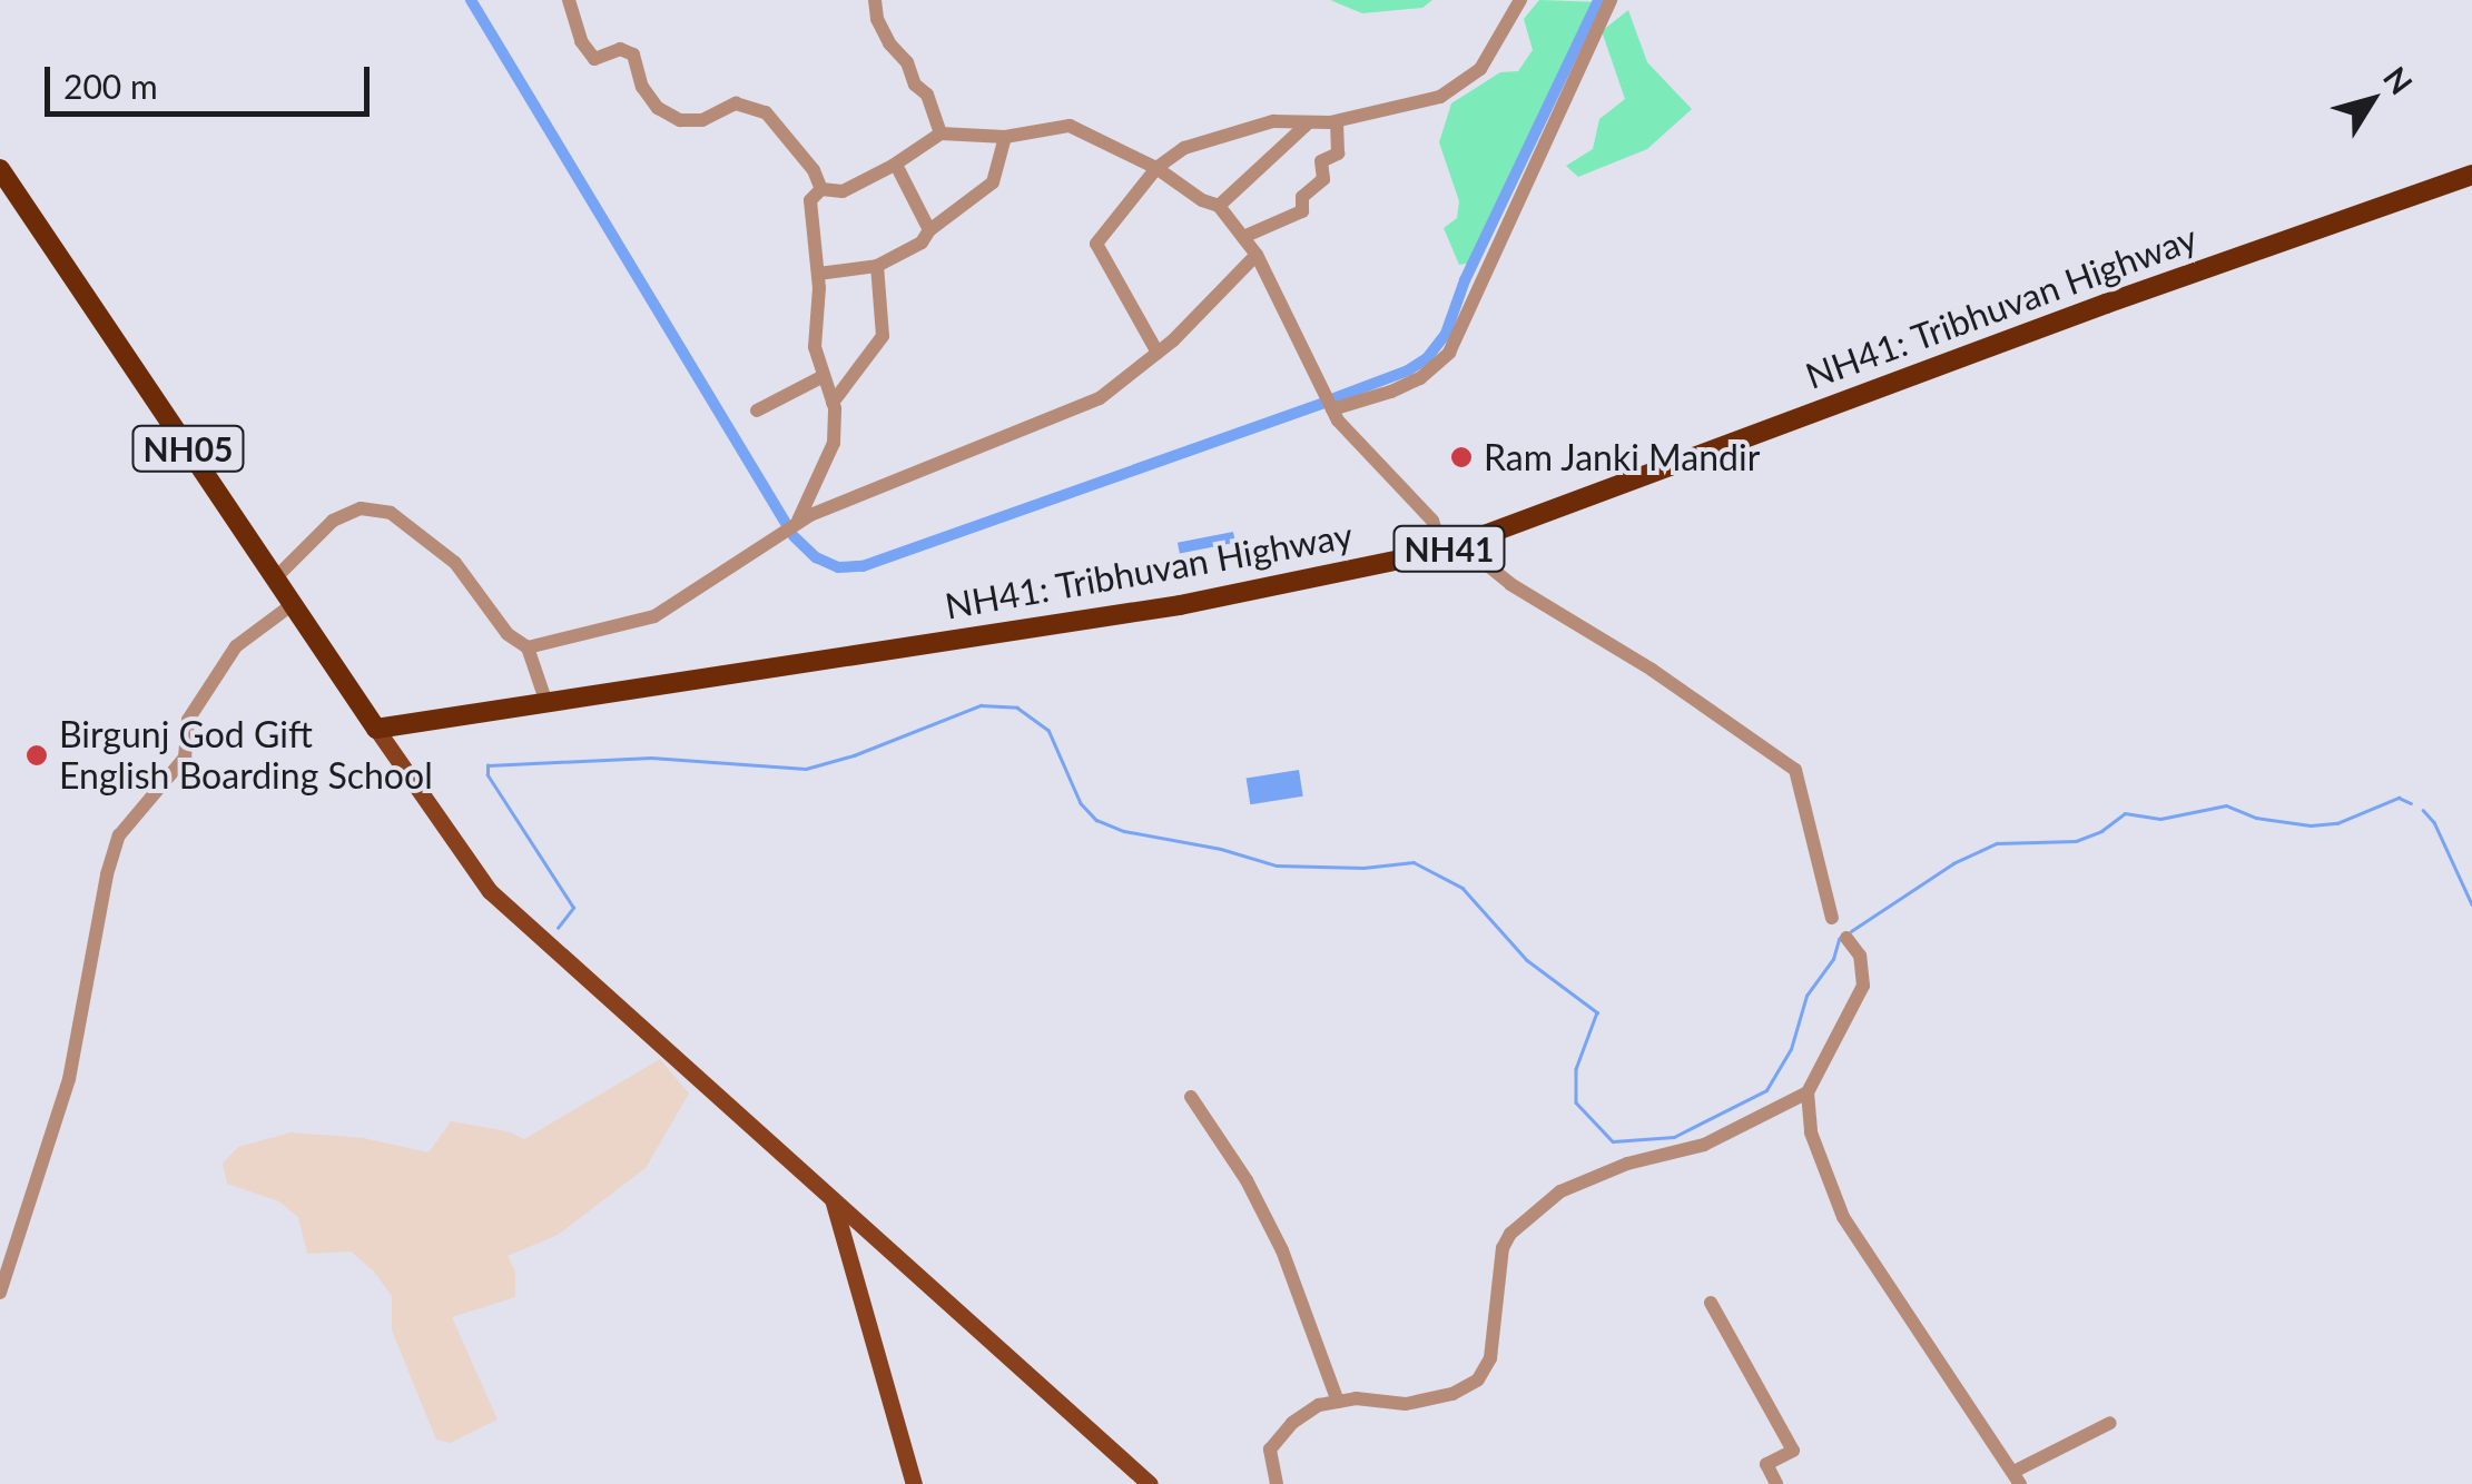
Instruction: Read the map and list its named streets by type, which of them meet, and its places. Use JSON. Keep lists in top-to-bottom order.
{
  "streets": {
    "highway": ["NH41: Tribhuvan Highway", "NH05", "NH41"]
  },
  "crossings": [
    ["NH41: Tribhuvan Highway", "NH05"]
  ],
  "places": ["Ram Janki Mandir", "Birgunj God Gift English Boarding School"],
  "scale_bar": "200 m",
  "north": "top right"
}
